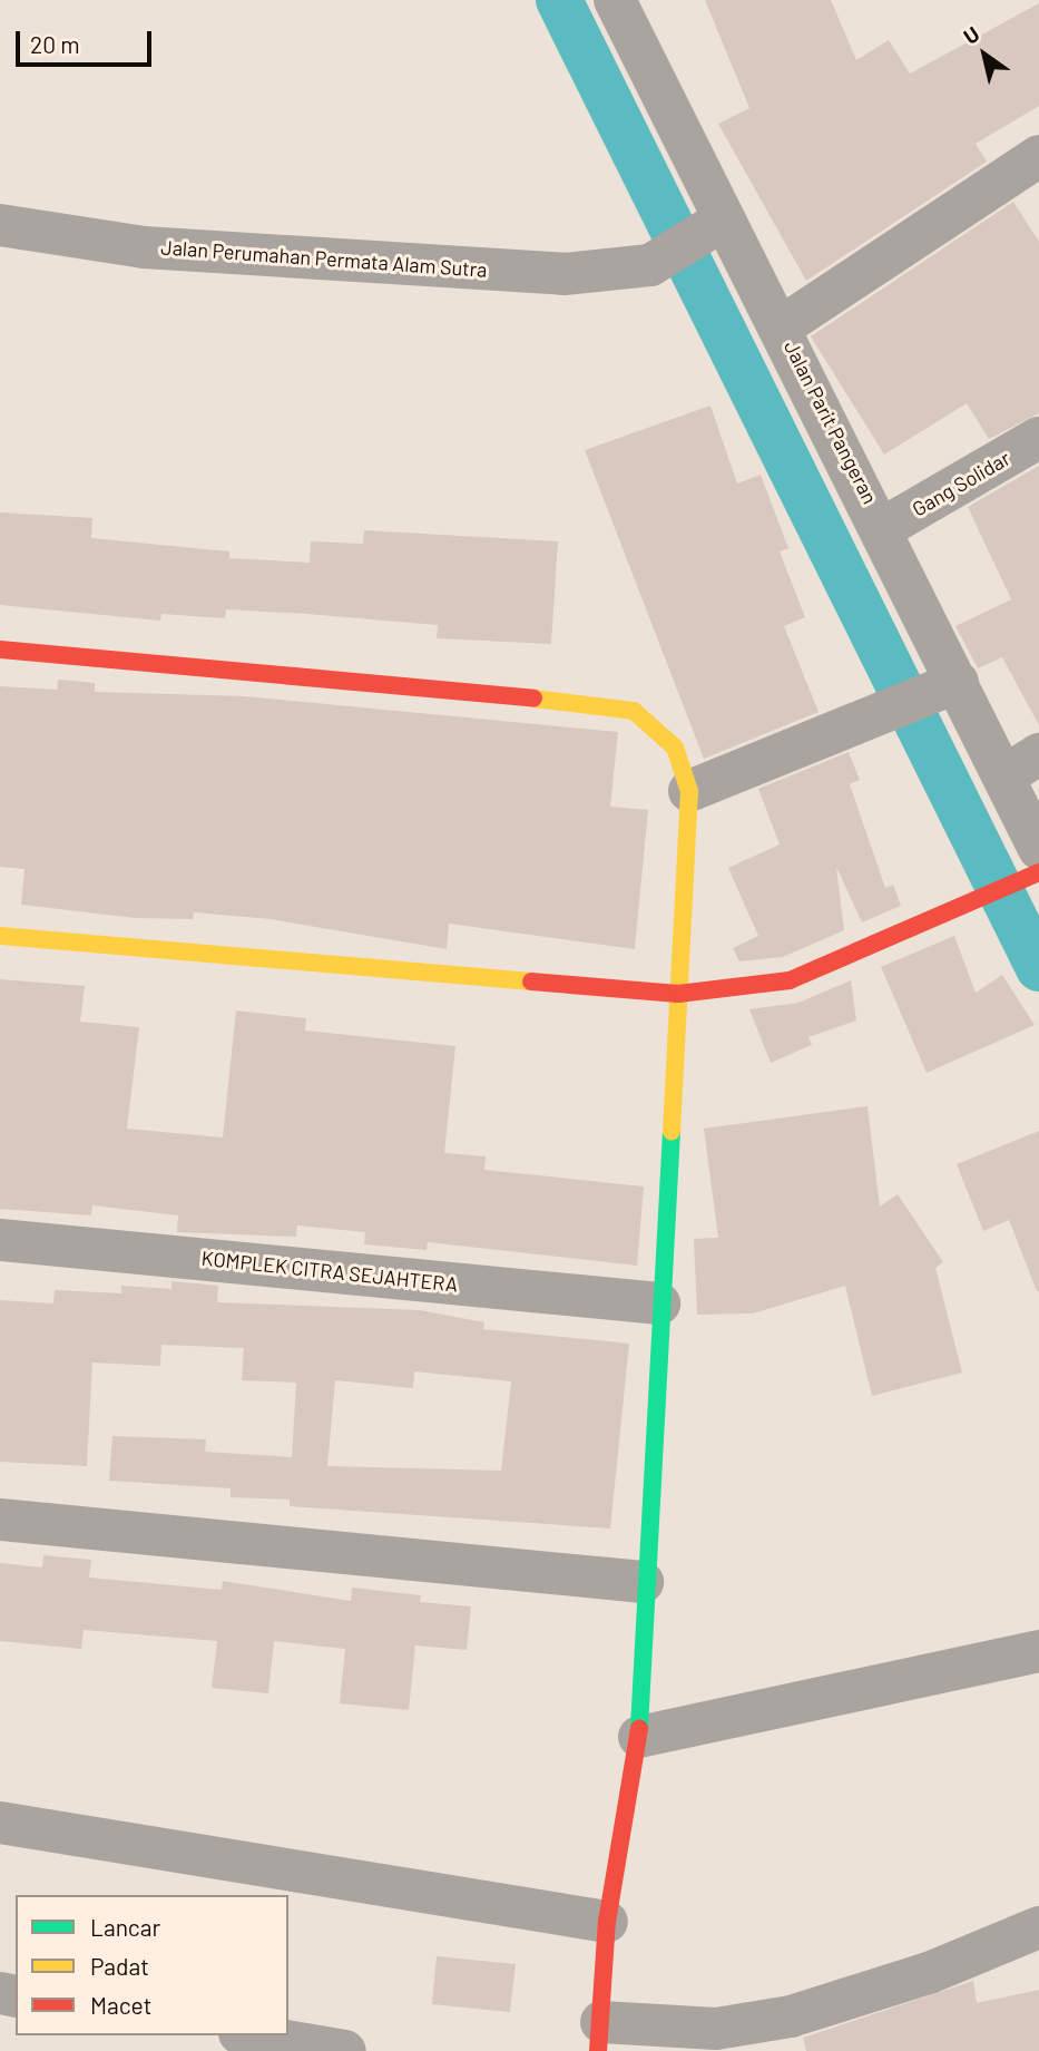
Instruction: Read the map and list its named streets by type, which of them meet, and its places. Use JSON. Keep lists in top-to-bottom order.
{
  "streets": {
    "street": [
      "Jalan Perumahan Permata Alam Sutra",
      "Jalan Parit Pangeran",
      "Gang Solidar",
      "KOMPLEK CITRA SEJAHTERA"
    ]
  },
  "crossings": [
    ["Jalan Perumahan Permata Alam Sutra", "Jalan Parit Pangeran"],
    ["Jalan Parit Pangeran", "Gang Solidar"]
  ],
  "legend": ["Lancar", "Padat", "Macet"],
  "scale_bar": "20 m",
  "north": "top left"
}
